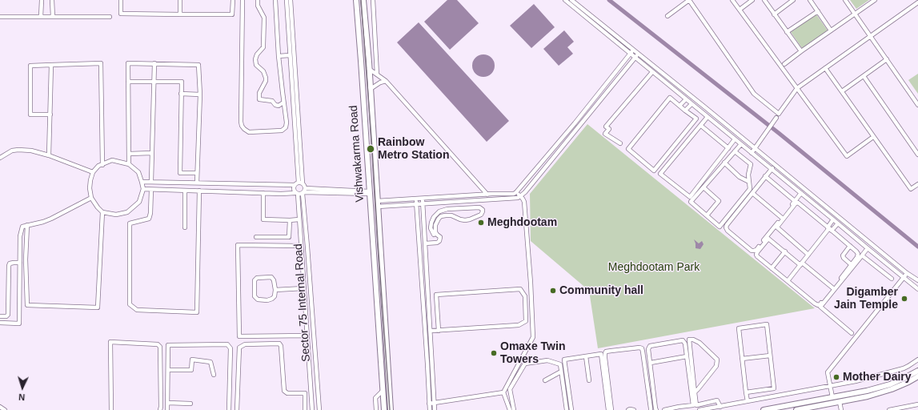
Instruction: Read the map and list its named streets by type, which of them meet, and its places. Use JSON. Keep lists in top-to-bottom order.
{
  "streets": {
    "main road": ["Vishwakarma Road"],
    "street": ["Sector 75 Internal Road"]
  },
  "parks": ["Meghdootam Park"],
  "places": [
    "Rainbow Metro Station",
    "Meghdootam",
    "Community hall",
    "Digamber Jain Temple",
    "Omaxe Twin Towers",
    "Mother Dairy"
  ],
  "north": "bottom"
}
